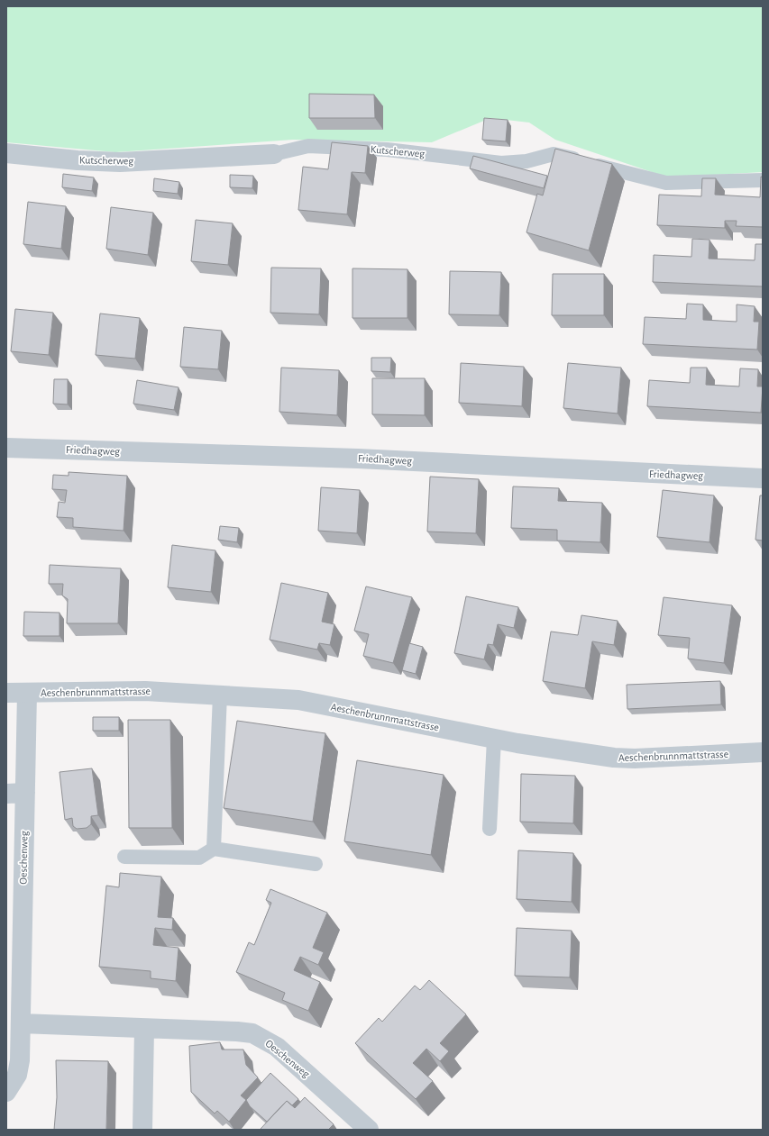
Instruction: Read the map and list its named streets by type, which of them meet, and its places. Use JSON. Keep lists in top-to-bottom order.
{
  "streets": {
    "street": [
      "Kutscherweg",
      "Friedhagweg",
      "Aeschenbrunnmattstrasse",
      "Oeschenweg"
    ]
  },
  "crossings": [
    ["Aeschenbrunnmattstrasse", "Oeschenweg"]
  ]
}
